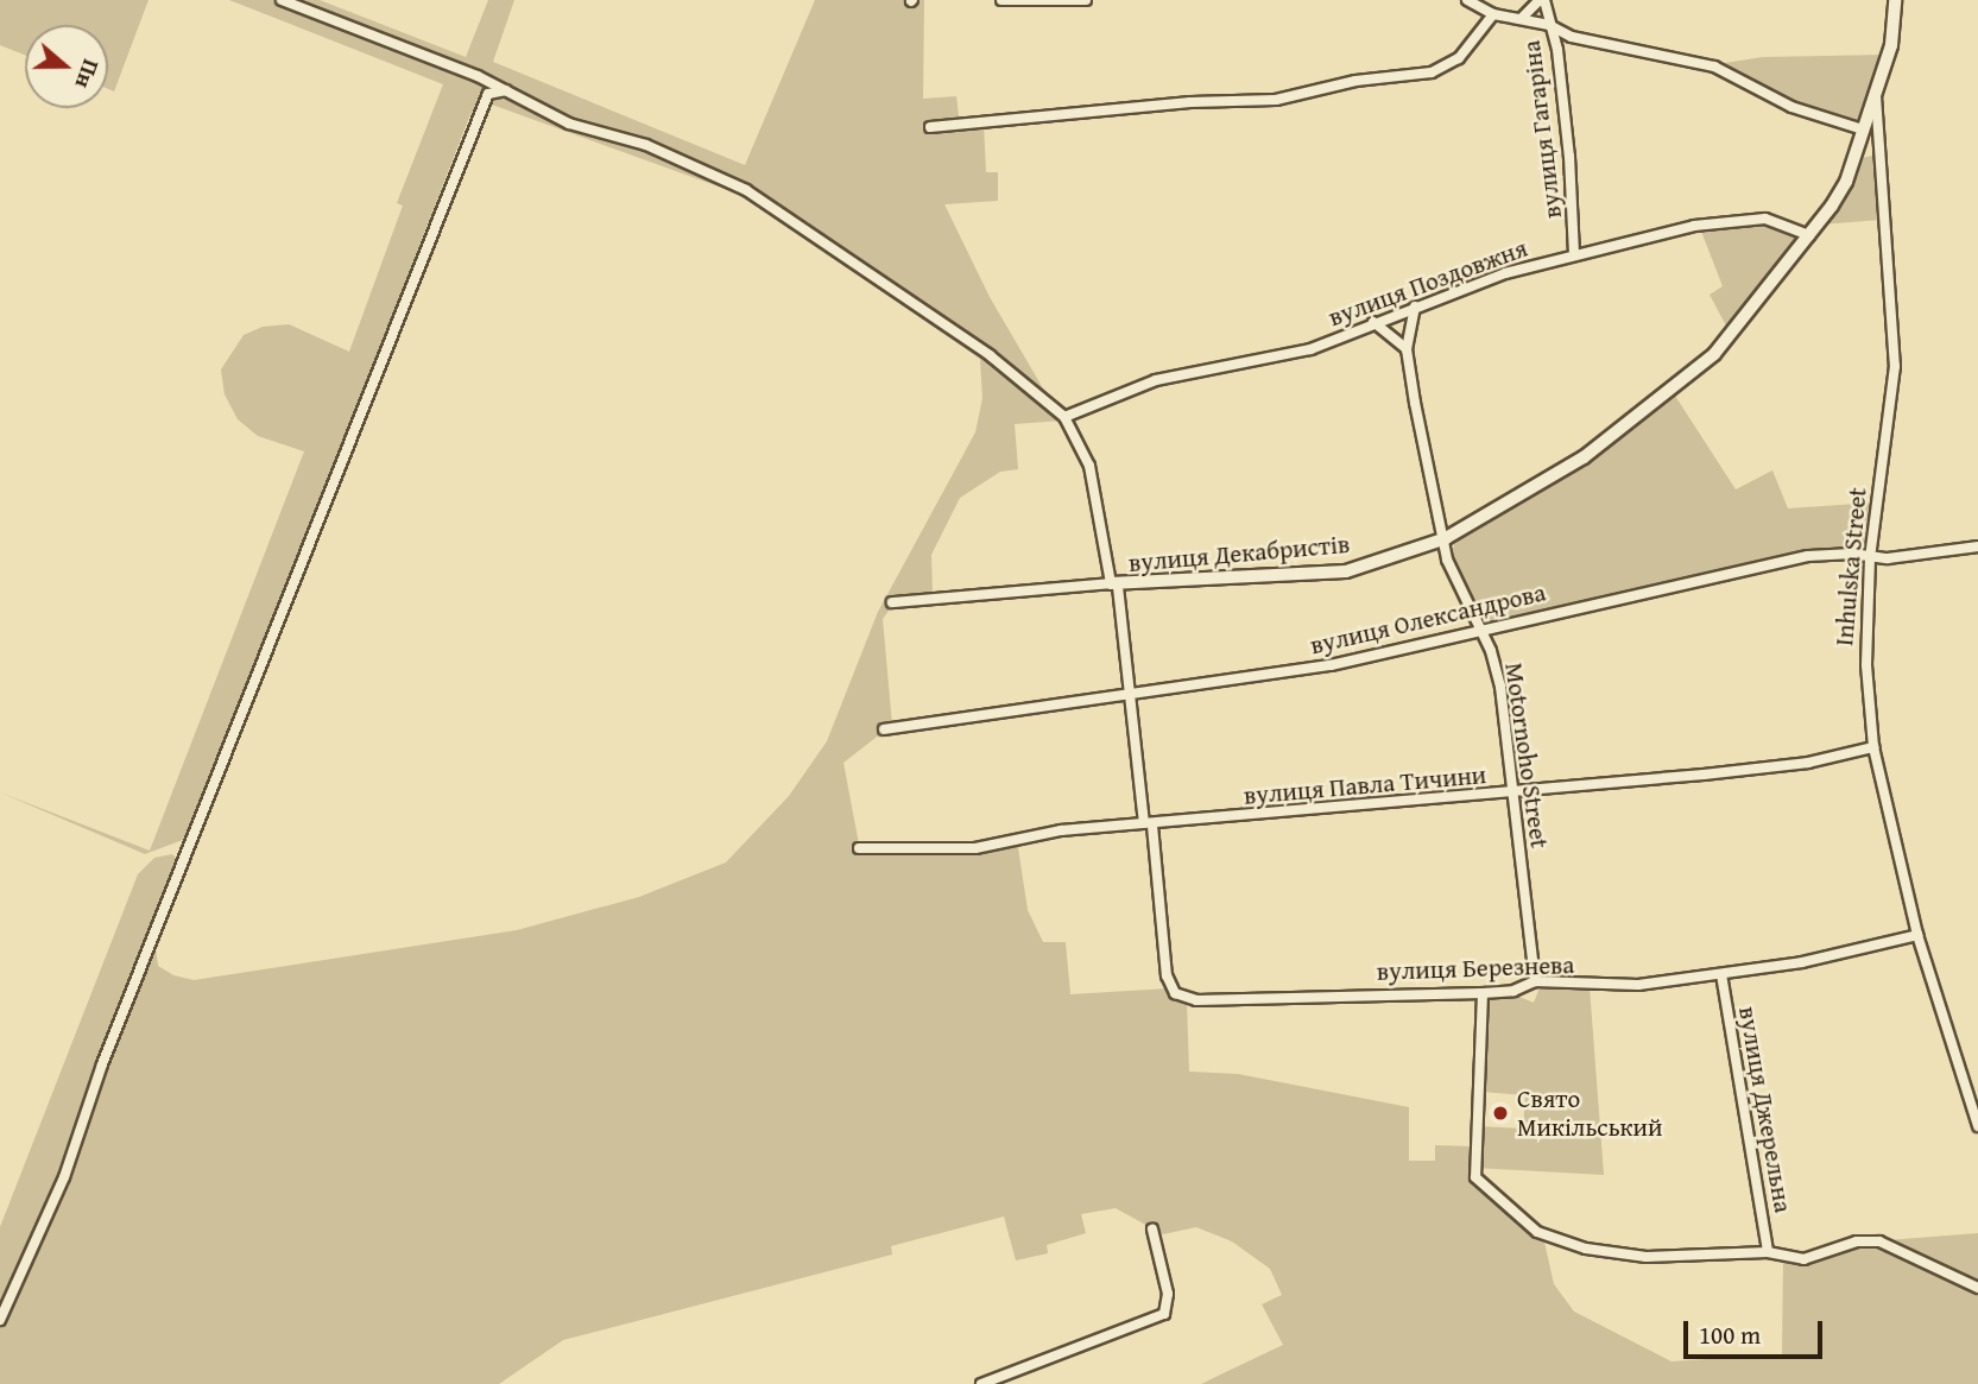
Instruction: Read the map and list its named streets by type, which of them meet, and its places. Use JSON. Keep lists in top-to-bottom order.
{
  "streets": {
    "street": [
      "вулиця Гагаріна",
      "вулиця Поздовжня",
      "вулиця Декабристів",
      "Inhulska Street",
      "вулиця Олександрова",
      "Motornoho Street",
      "вулиця Павла Тичини",
      "вулиця Березнева",
      "вулиця Джерельна"
    ]
  },
  "crossings": [
    ["вулиця Гагаріна", "вулиця Поздовжня"],
    ["вулиця Поздовжня", "вулиця Декабристів"],
    ["вулиця Поздовжня", "Motornoho Street"],
    ["вулиця Декабристів", "Inhulska Street"],
    ["вулиця Декабристів", "Motornoho Street"],
    ["Inhulska Street", "вулиця Олександрова"],
    ["Inhulska Street", "вулиця Павла Тичини"],
    ["Inhulska Street", "вулиця Березнева"],
    ["вулиця Олександрова", "Motornoho Street"],
    ["Motornoho Street", "вулиця Павла Тичини"],
    ["Motornoho Street", "вулиця Березнева"],
    ["вулиця Павла Тичини", "вулиця Березнева"],
    ["вулиця Березнева", "вулиця Джерельна"]
  ],
  "places": ["Свято Микільський"],
  "scale_bar": "100 m",
  "north": "right"
}
